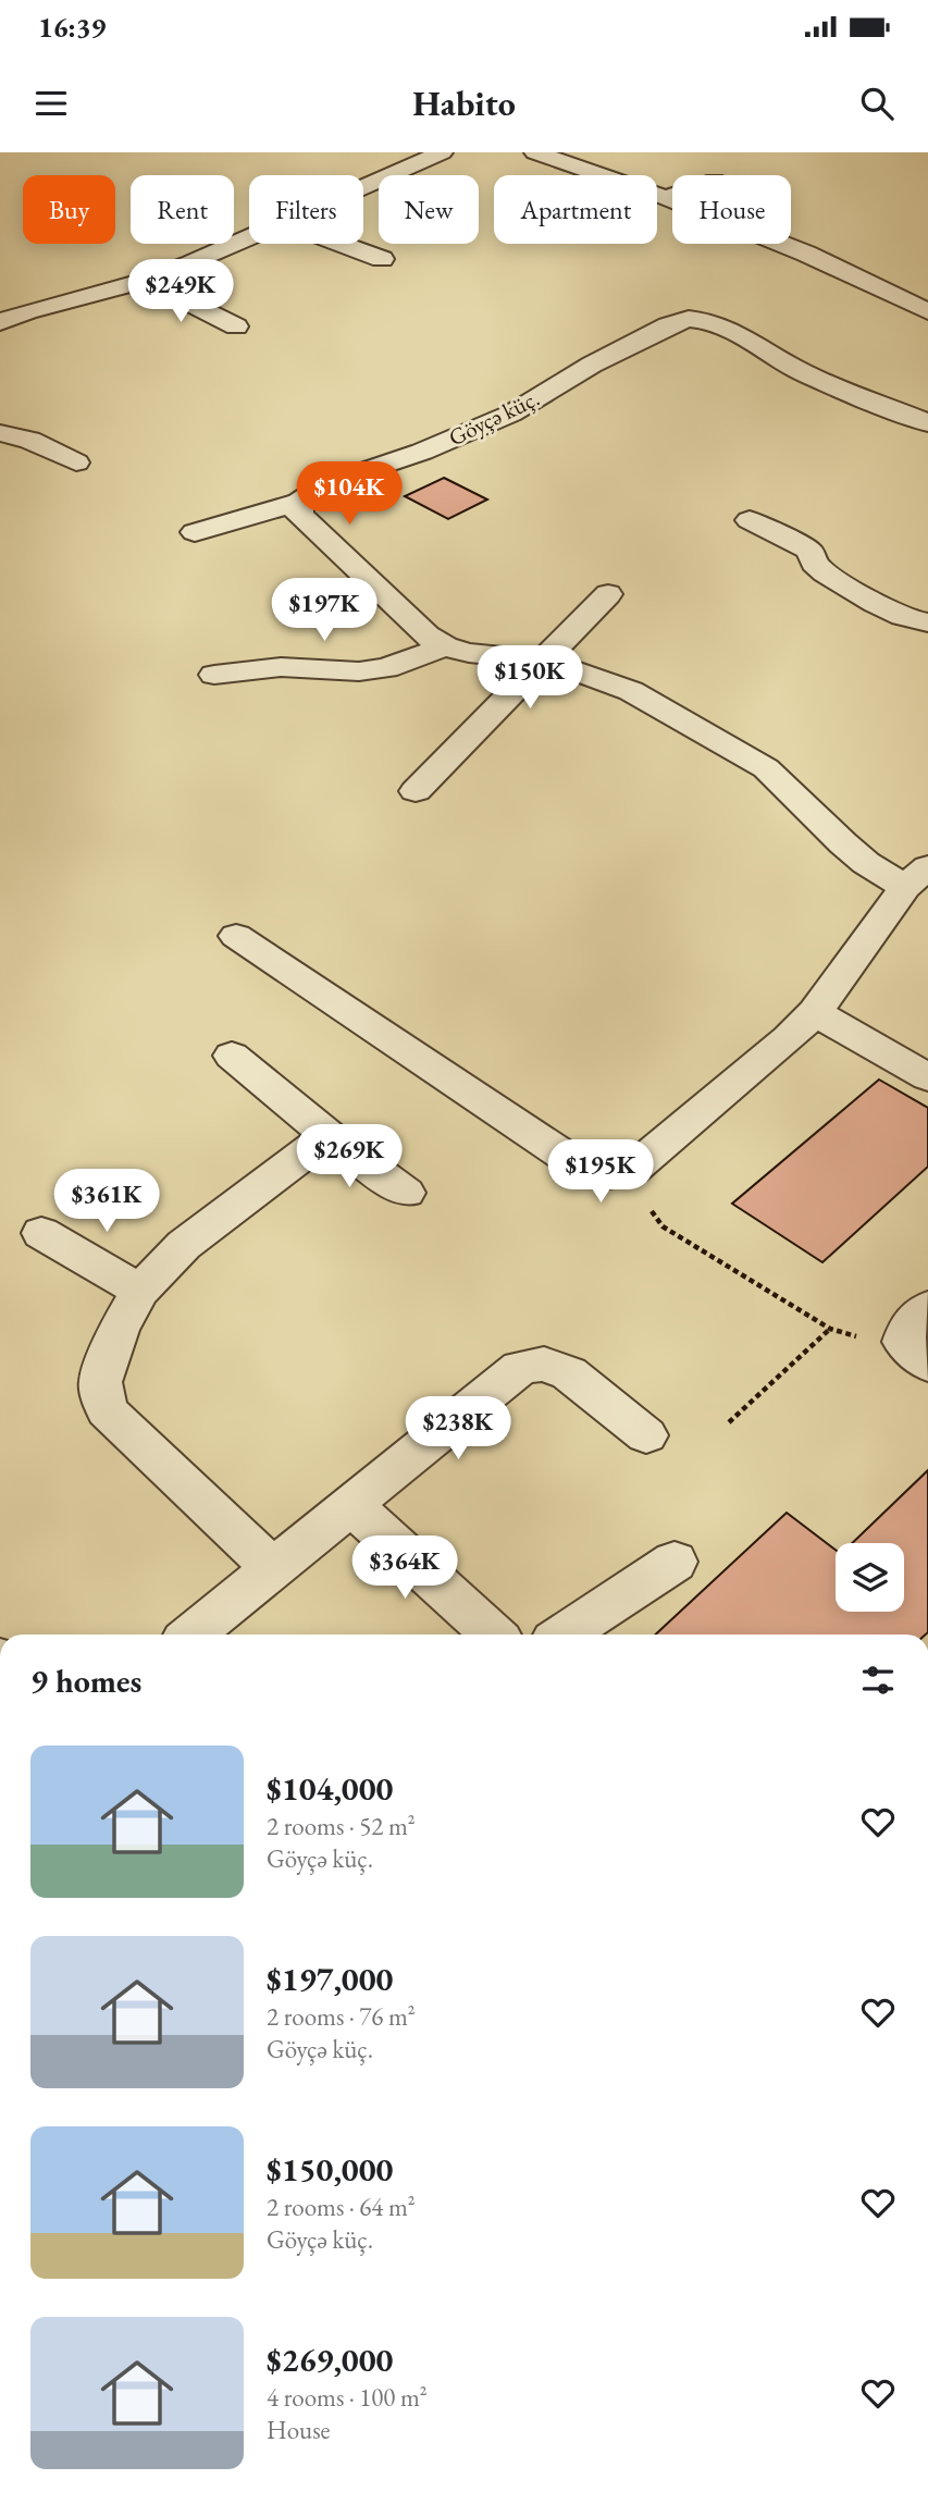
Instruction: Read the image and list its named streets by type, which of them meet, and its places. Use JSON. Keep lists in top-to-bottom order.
{
  "streets": {
    "street": ["Göyçə küç."]
  },
  "page": {
    "status": "16:39",
    "header": "Habito",
    "chip": [
      "Buy",
      "Rent",
      "Filters",
      "New",
      "Apartment",
      "House"
    ],
    "price": [
      "$249K",
      "$104K",
      "$197K",
      "$150K",
      "$269K",
      "$195K",
      "$361K",
      "$238K",
      "$364K"
    ],
    "heading": "9 homes",
    "list": [
      {
        "name": "$104,000",
        "note": "2 rooms · 52 m² · Göyçə küç."
      },
      {
        "name": "$197,000",
        "note": "2 rooms · 76 m² · Göyçə küç."
      },
      {
        "name": "$150,000",
        "note": "2 rooms · 64 m² · Göyçə küç."
      },
      {
        "name": "$269,000",
        "note": "4 rooms · 100 m² · House"
      }
    ]
  }
}
